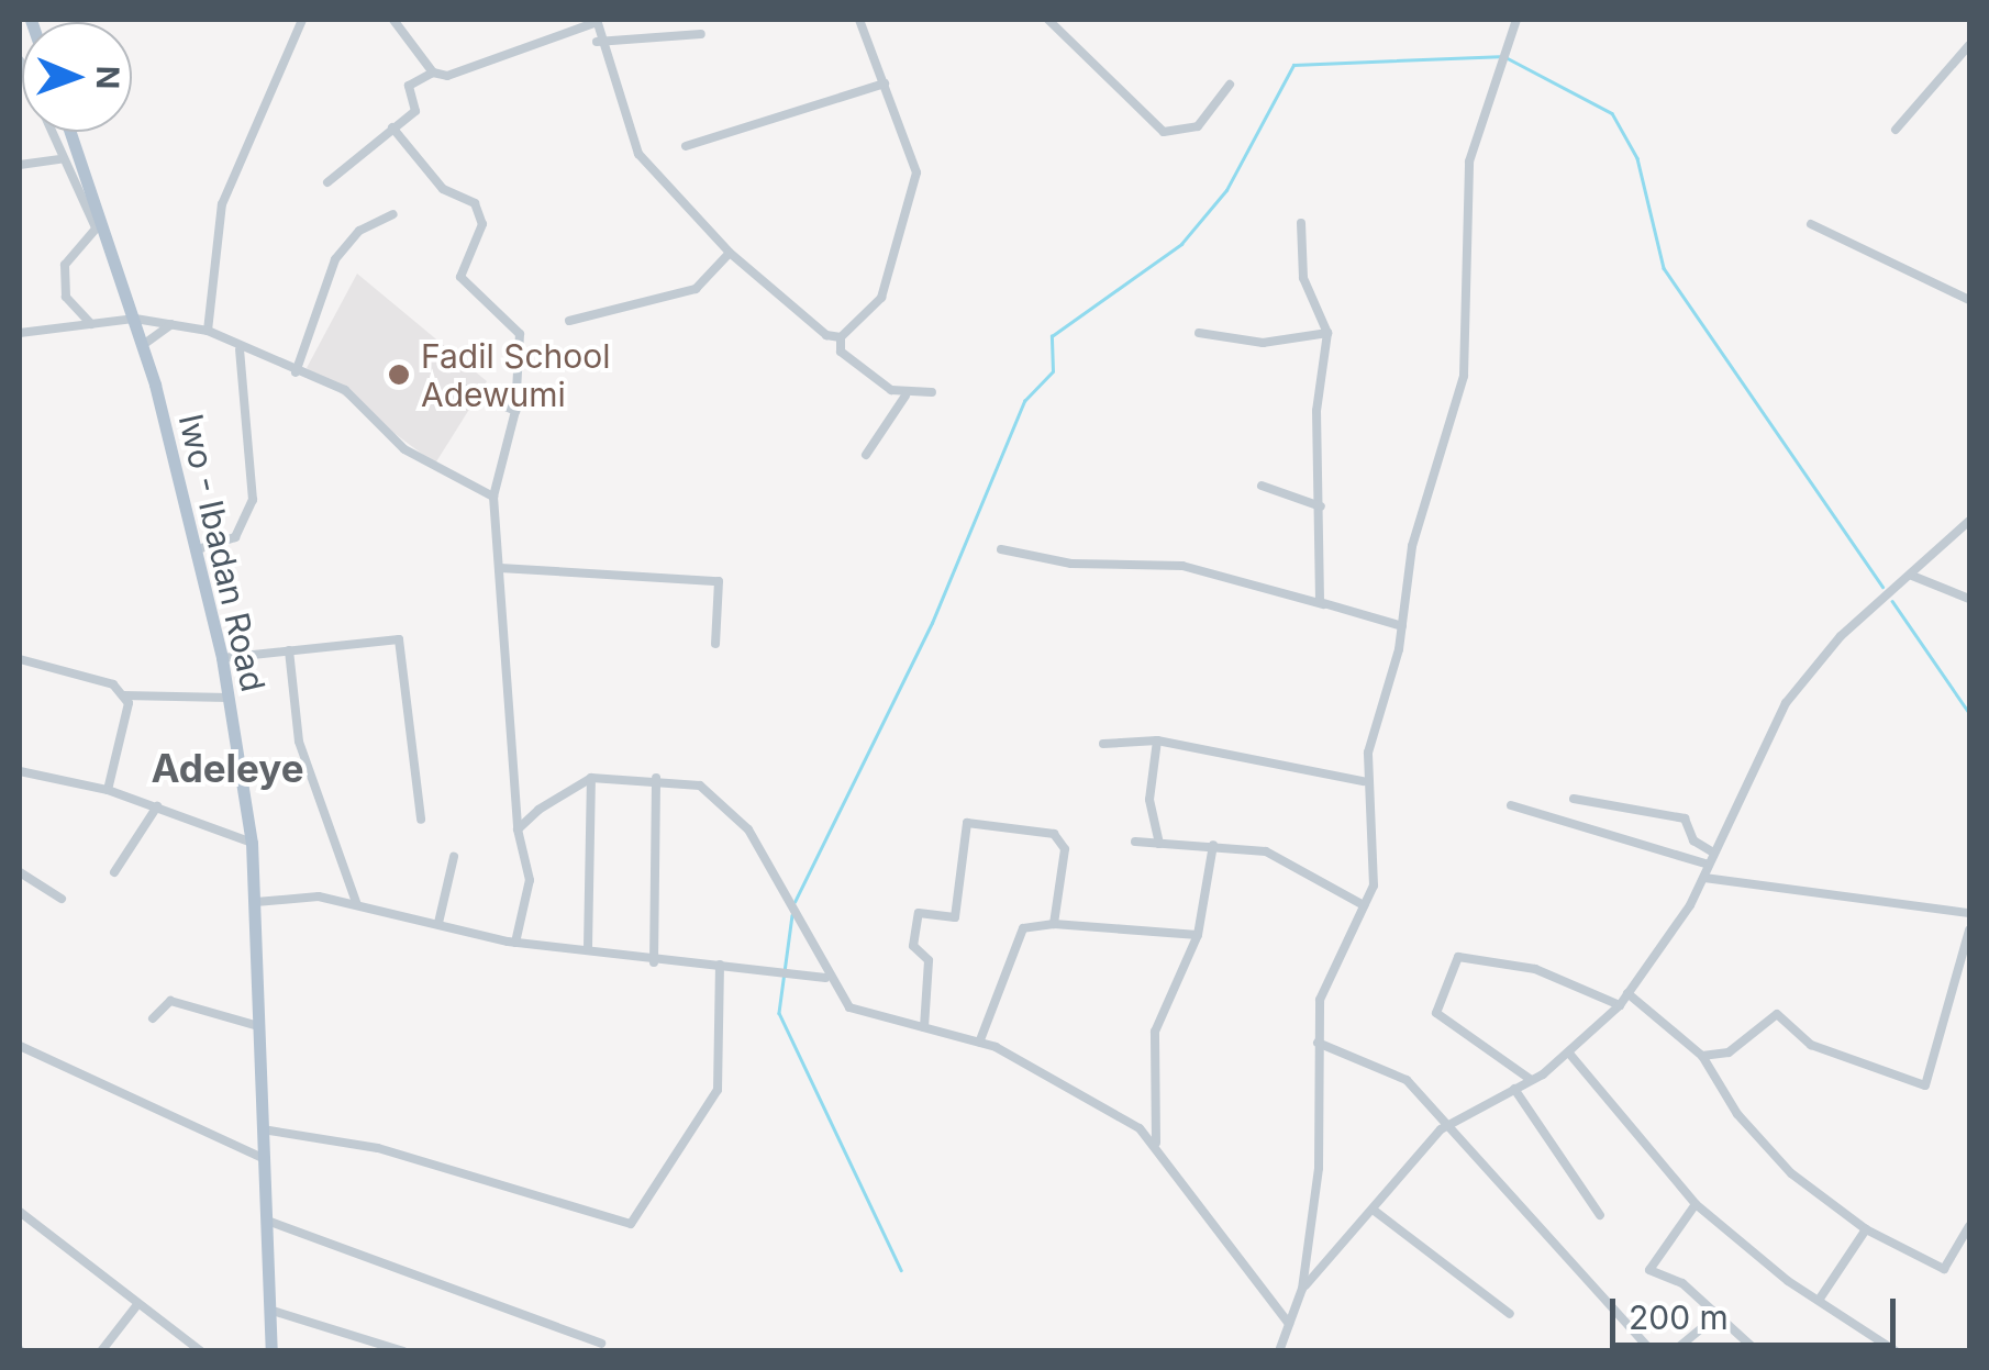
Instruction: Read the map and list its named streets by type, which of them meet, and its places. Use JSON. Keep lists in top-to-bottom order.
{
  "streets": {
    "main road": ["Iwo - Ibadan Road"]
  },
  "districts": ["Adeleye"],
  "places": ["Fadil School Adewumi"],
  "scale_bar": "200 m",
  "north": "right"
}
